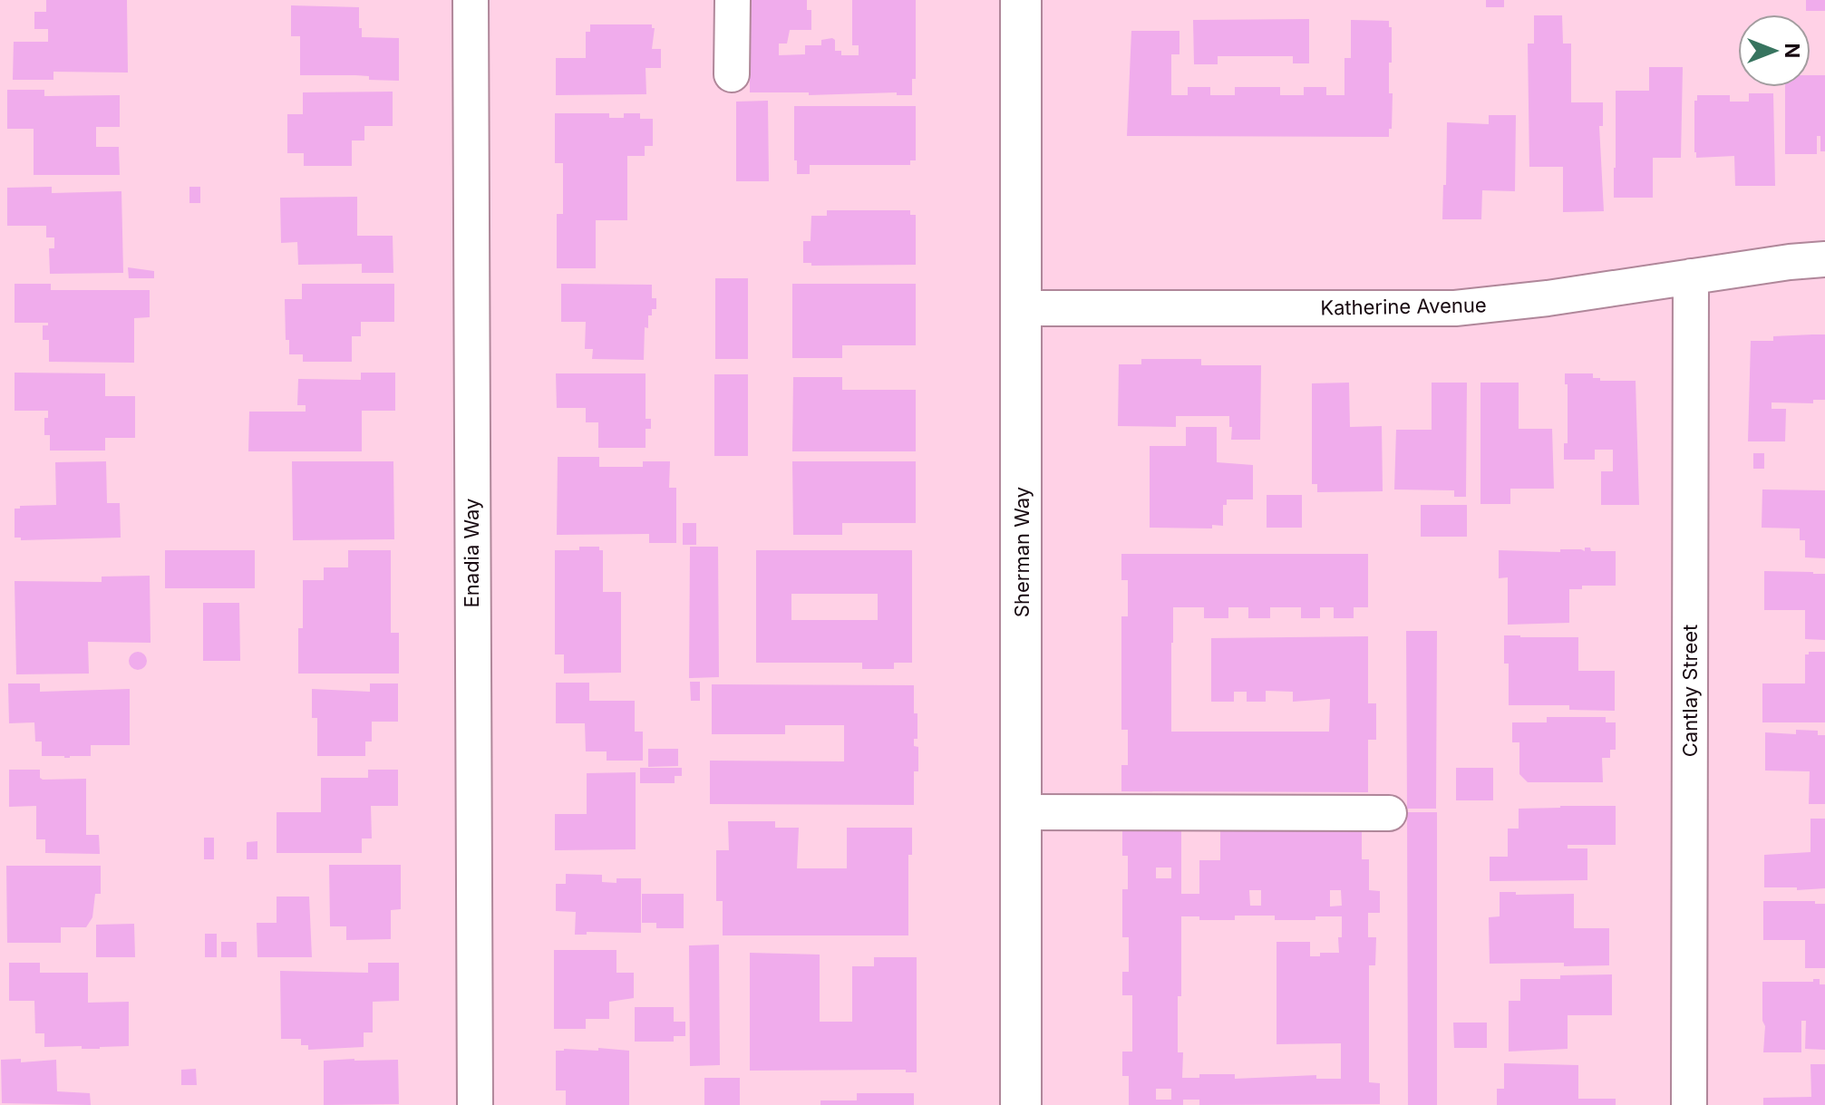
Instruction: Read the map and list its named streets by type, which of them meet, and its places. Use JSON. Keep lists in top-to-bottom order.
{
  "streets": {
    "main road": ["Sherman Way"],
    "street": ["Katherine Avenue", "Enadia Way", "Cantlay Street"]
  },
  "crossings": [
    ["Katherine Avenue", "Sherman Way"],
    ["Katherine Avenue", "Cantlay Street"]
  ],
  "north": "right"
}
